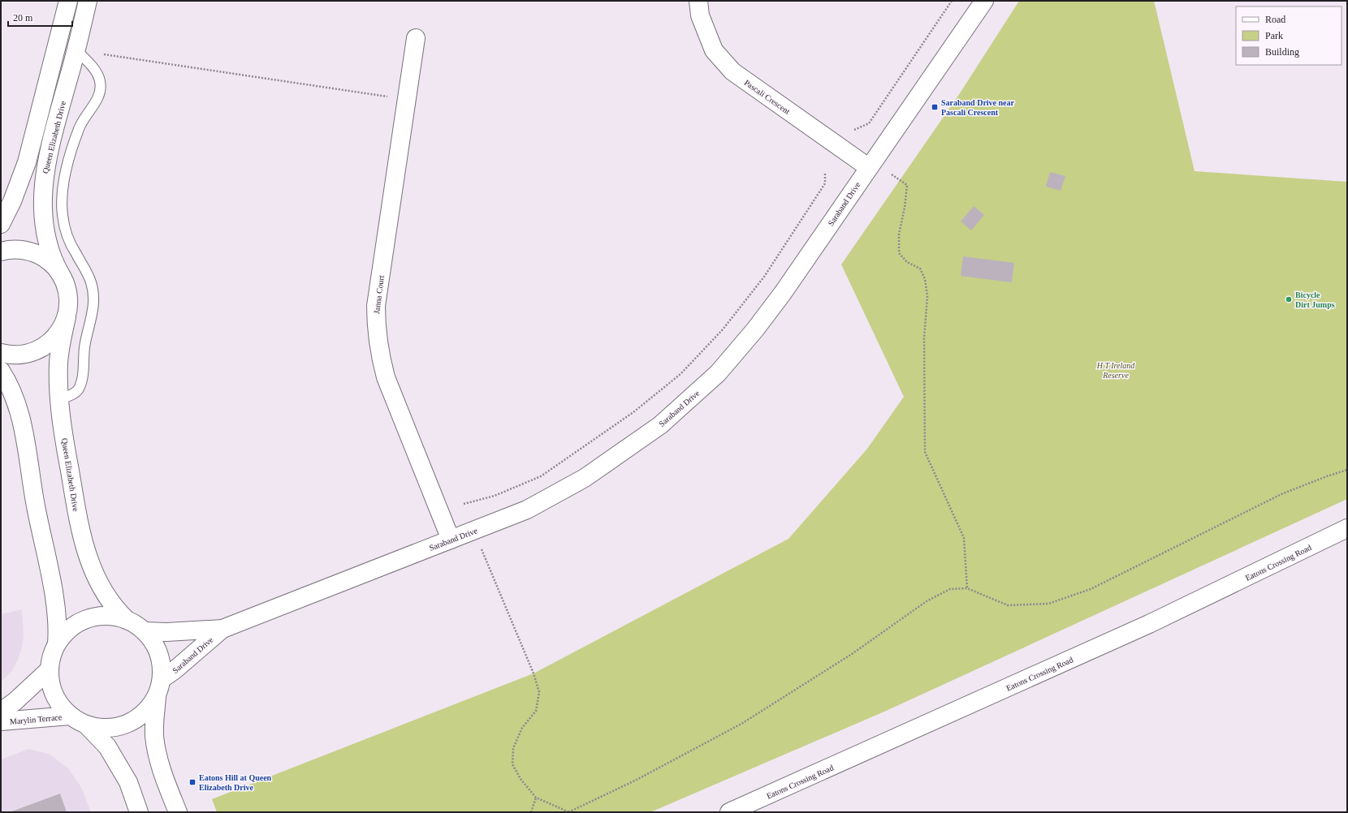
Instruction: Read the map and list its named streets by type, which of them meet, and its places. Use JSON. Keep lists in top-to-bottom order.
{
  "streets": {
    "street": [
      "Pascali Crescent",
      "Queen Elizabeth Drive",
      "Saraband Drive",
      "Janna Court",
      "Eatons Crossing Road",
      "Marylin Terrace"
    ]
  },
  "crossings": [
    ["Pascali Crescent", "Saraband Drive"],
    ["Queen Elizabeth Drive", "Saraband Drive"],
    ["Queen Elizabeth Drive", "Marylin Terrace"],
    ["Saraband Drive", "Janna Court"],
    ["Saraband Drive", "Marylin Terrace"]
  ],
  "parks": ["H T Ireland Reserve"],
  "places": {
    "transit": ["Saraband Drive near Pascali Crescent", "Eatons Hill at Queen Elizabeth Drive"],
    "other": ["Bicycle Dirt Jumps"]
  },
  "legend": ["Road", "Park", "Building"],
  "scale_bar": "20 m"
}
